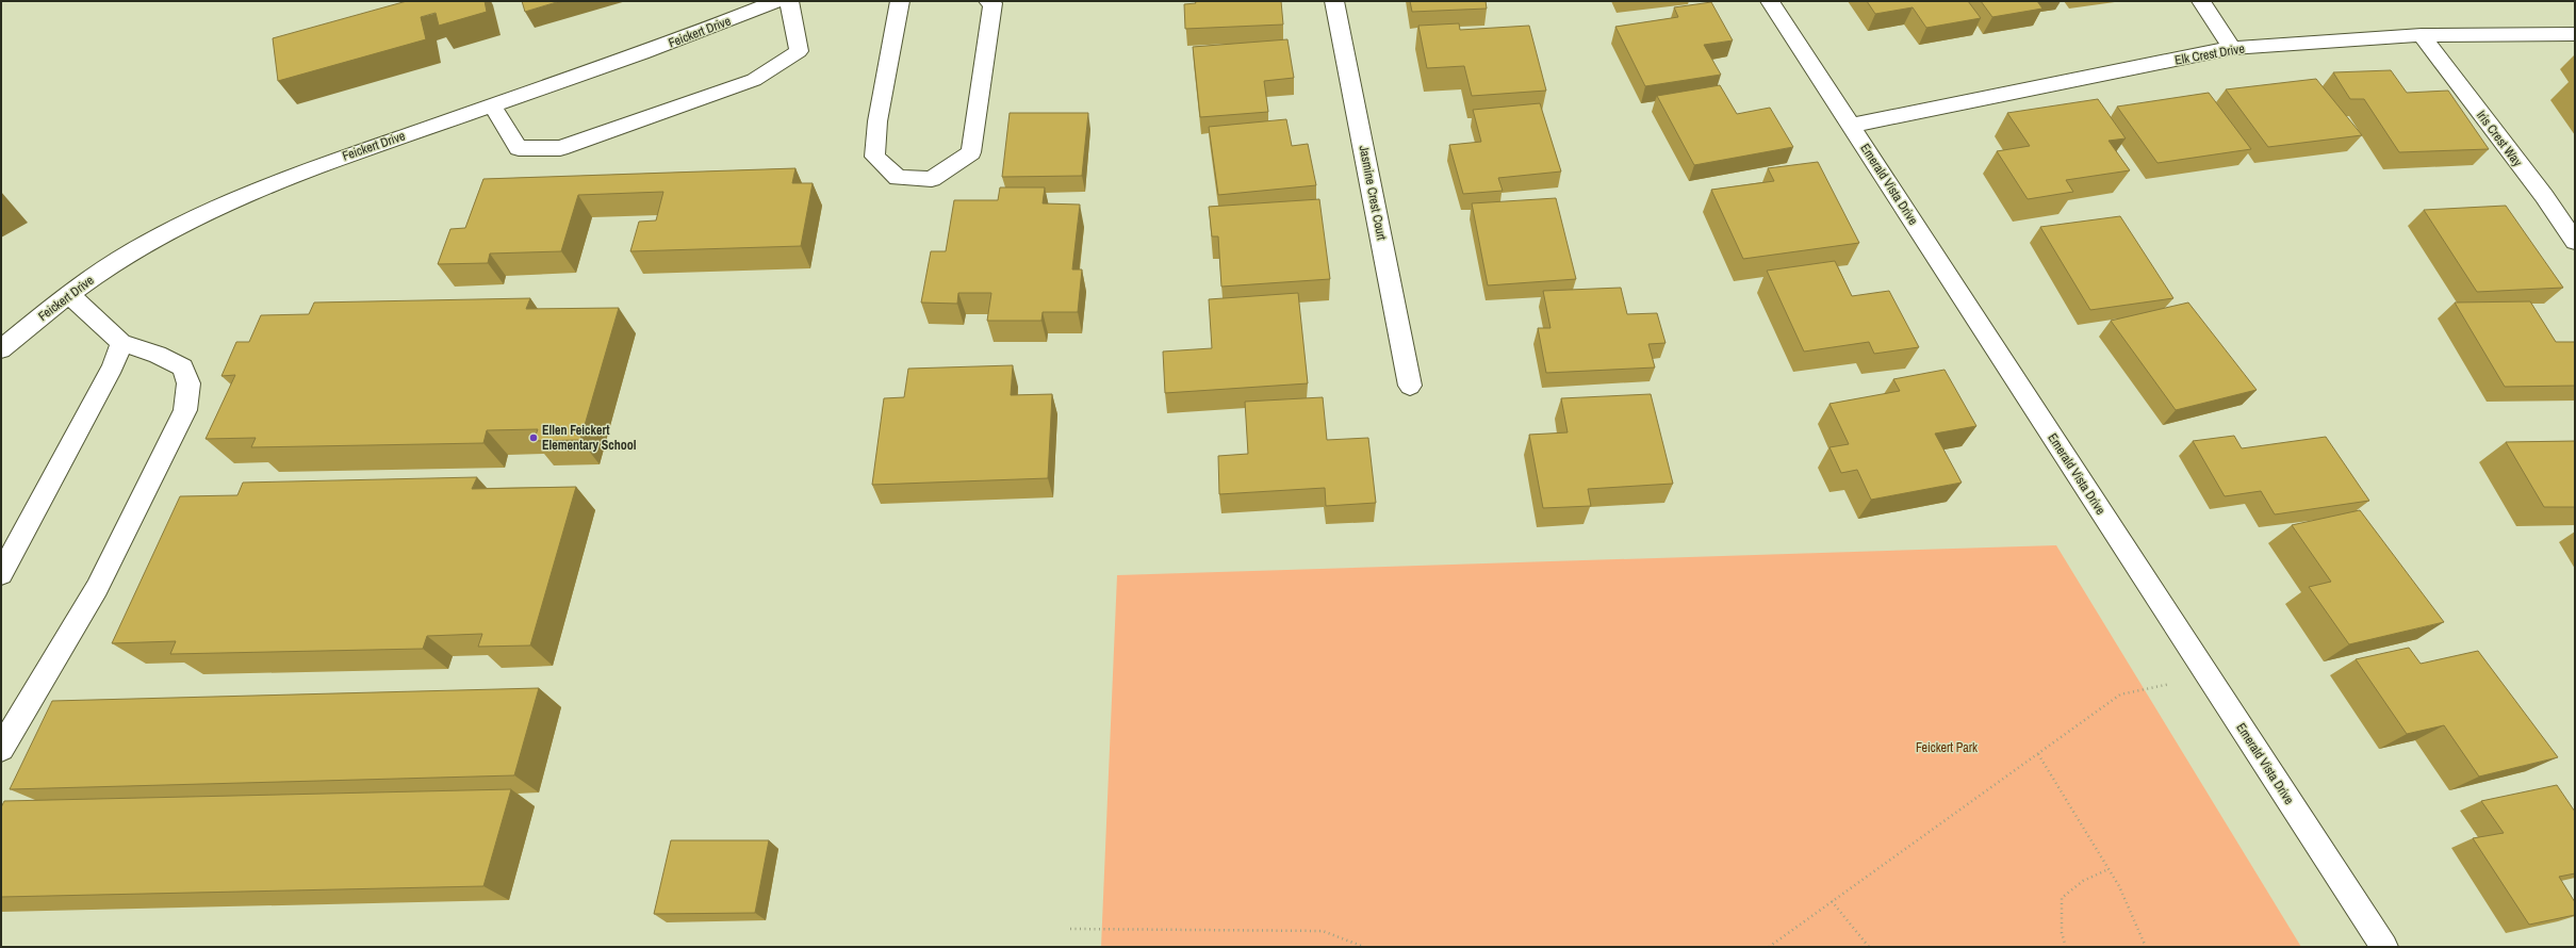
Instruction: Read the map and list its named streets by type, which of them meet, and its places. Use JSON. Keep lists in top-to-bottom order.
{
  "streets": {
    "street": [
      "Feickert Drive",
      "Elk Crest Drive",
      "Iris Crest Way",
      "Emerald Vista Drive",
      "Jasmine Crest Court"
    ]
  },
  "crossings": [
    ["Elk Crest Drive", "Iris Crest Way"],
    ["Elk Crest Drive", "Emerald Vista Drive"]
  ],
  "parks": ["Feickert Park"],
  "places": ["Ellen Feickert Elementary School"]
}
